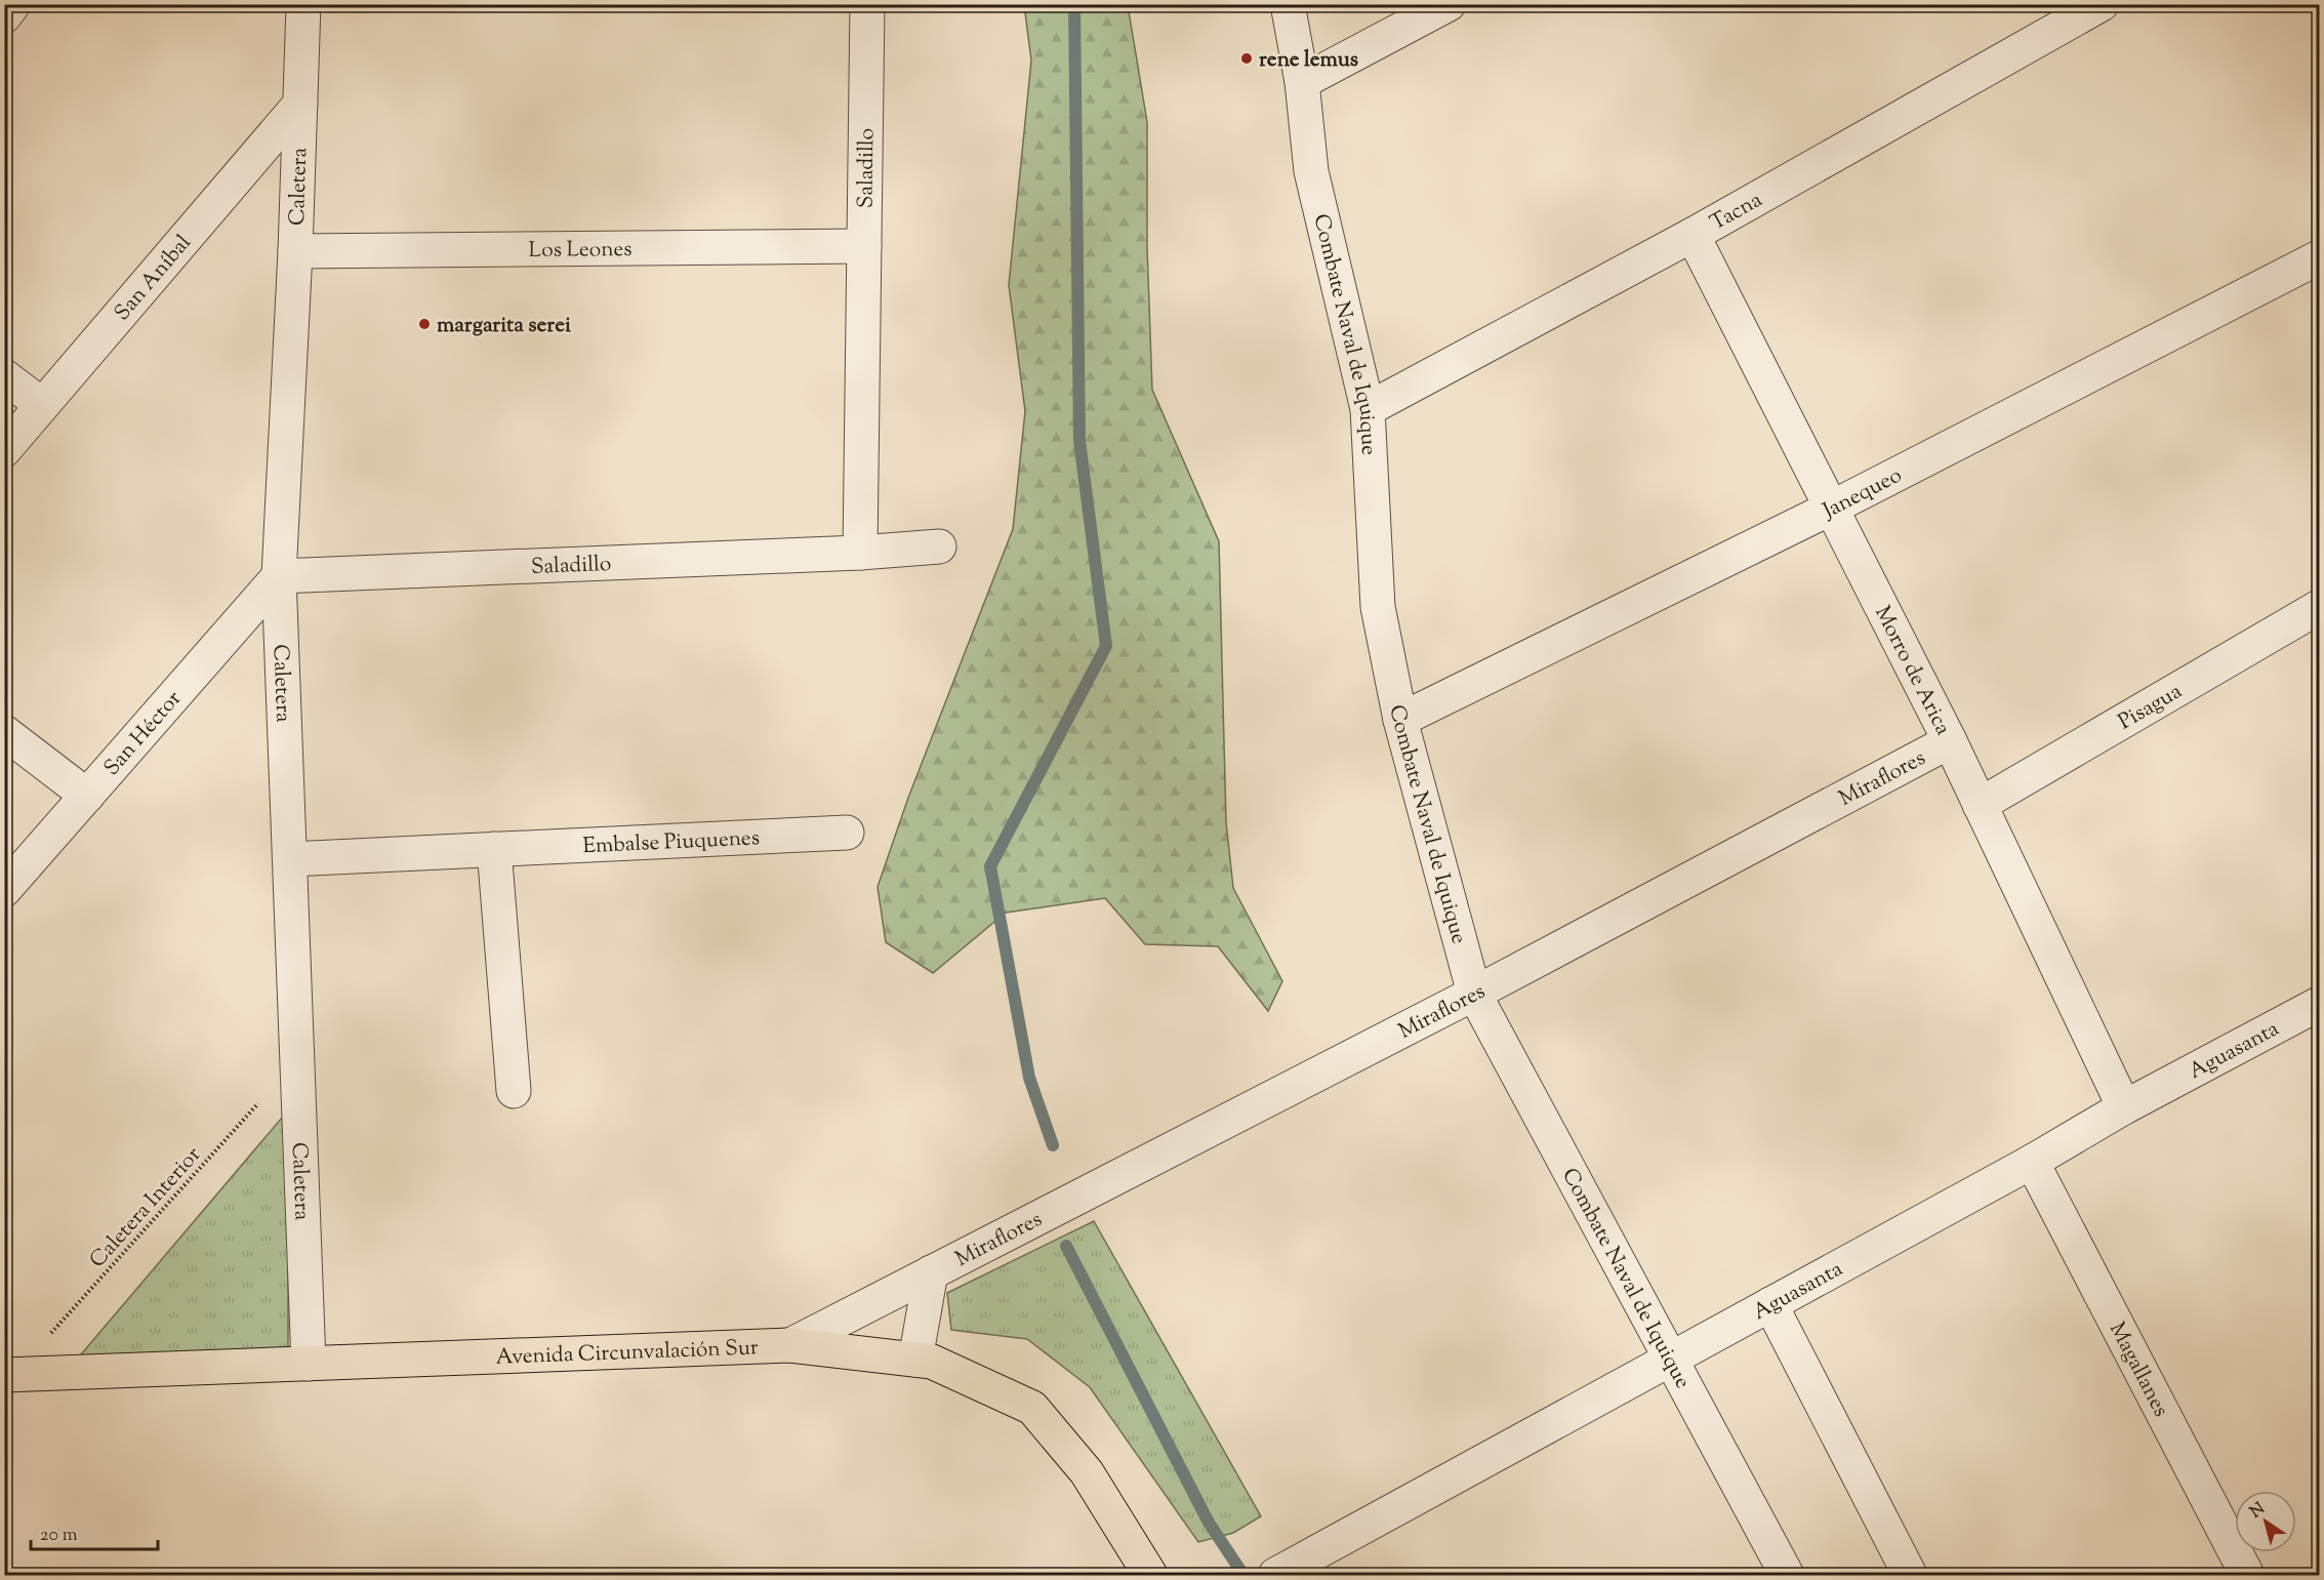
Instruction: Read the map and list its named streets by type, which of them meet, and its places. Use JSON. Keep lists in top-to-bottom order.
{
  "streets": {
    "main road": ["Avenida Circunvalación Sur"],
    "street": [
      "Saladillo",
      "Caletera",
      "Tacna",
      "Los Leones",
      "San Aníbal",
      "Combate Naval de Iquique",
      "Janequeo",
      "Morro de Arica",
      "Pisagua",
      "San Héctor",
      "Miraflores",
      "Embalse Piuquenes",
      "Aguasanta",
      "Magallanes"
    ],
    "path": ["Caletera Interior"]
  },
  "crossings": [
    ["Saladillo", "Caletera"],
    ["Saladillo", "Los Leones"],
    ["Saladillo", "San Héctor"],
    ["Caletera", "Los Leones"],
    ["Caletera", "San Aníbal"],
    ["Caletera", "San Héctor"],
    ["Caletera", "Embalse Piuquenes"],
    ["Caletera", "Caletera Interior"],
    ["Caletera", "Avenida Circunvalación Sur"],
    ["Tacna", "Combate Naval de Iquique"],
    ["Tacna", "Morro de Arica"],
    ["Combate Naval de Iquique", "Janequeo"],
    ["Combate Naval de Iquique", "Miraflores"],
    ["Combate Naval de Iquique", "Aguasanta"],
    ["Janequeo", "Morro de Arica"],
    ["Morro de Arica", "Pisagua"],
    ["Morro de Arica", "Miraflores"],
    ["Morro de Arica", "Aguasanta"],
    ["Miraflores", "Avenida Circunvalación Sur"],
    ["Aguasanta", "Magallanes"],
    ["Caletera Interior", "Avenida Circunvalación Sur"]
  ],
  "places": ["rene lemus", "margarita serei"],
  "scale_bar": "20 m",
  "north": "top left"
}
